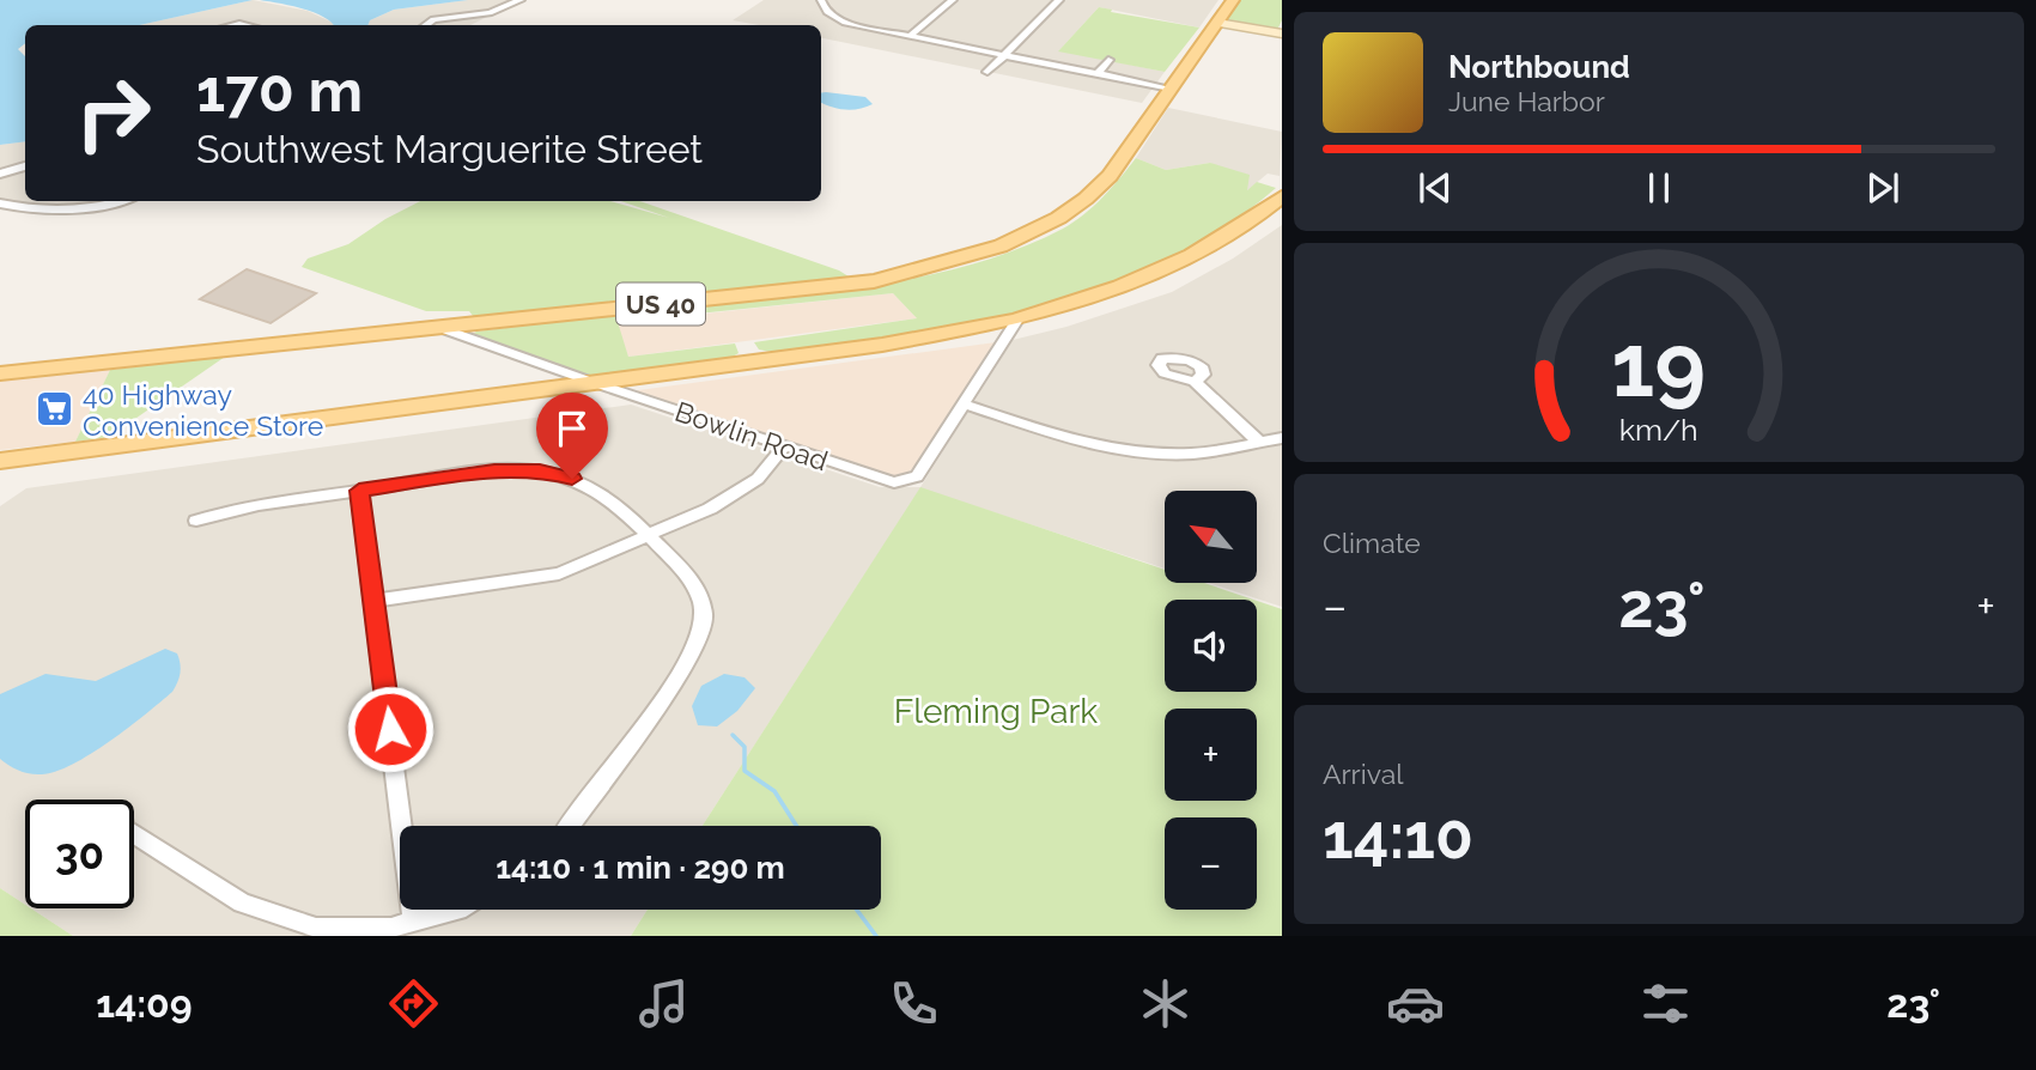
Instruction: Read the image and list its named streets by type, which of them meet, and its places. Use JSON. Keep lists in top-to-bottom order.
{
  "streets": {
    "main road": ["US 40"],
    "street": ["Bowlin Road"]
  },
  "crossings": [
    ["US 40", "Bowlin Road"]
  ],
  "parks": ["Fleming Park"],
  "places": {
    "supermarket": ["40 Highway Convenience Store"]
  },
  "north": "top left",
  "page": {
    "turn": ["170 m", "Southwest Marguerite Street"],
    "song": ["Northbound", "June Harbor"],
    "tile": [
      "Climate",
      ["Arrival", "14:10"]
    ],
    "map_buttons": ["+", "−"],
    "heat": ["−", "23°", "+"],
    "limit": "30",
    "trip": "14:10 · 1 min · 290 m",
    "tabs": ["14:09", "23°"],
    "gauge": ["19", "km/h"]
  }
}
